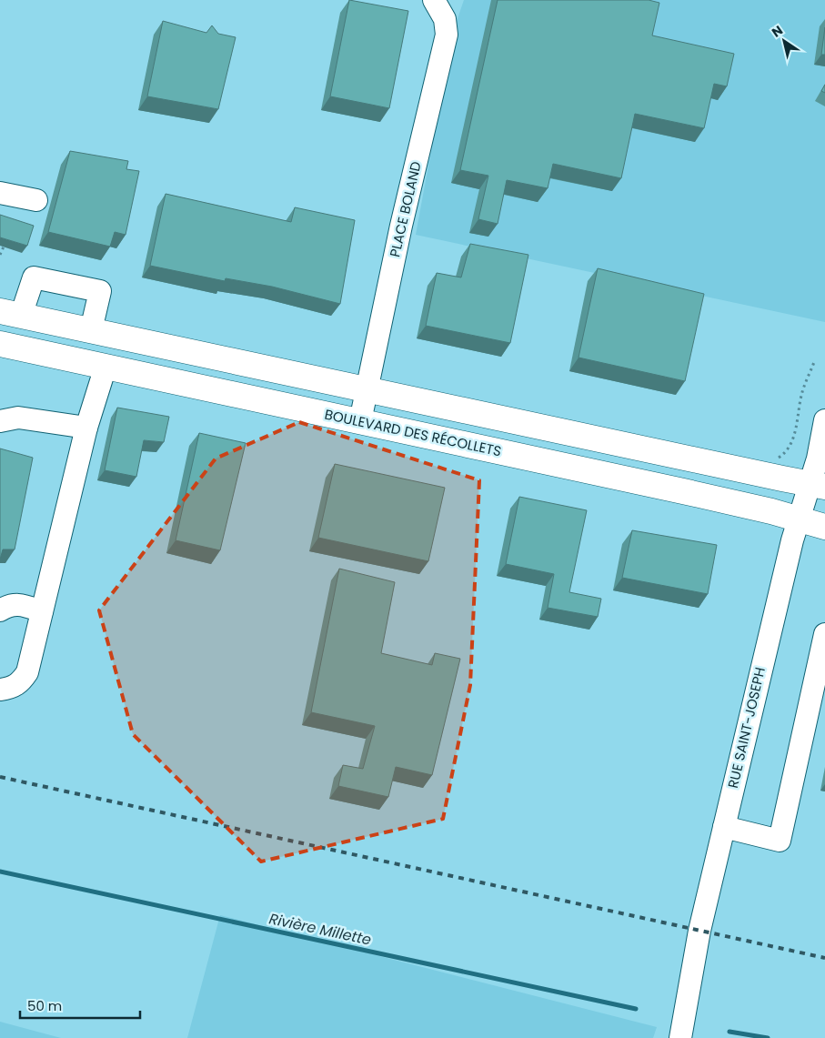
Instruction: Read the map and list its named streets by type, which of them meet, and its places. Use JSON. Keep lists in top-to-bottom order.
{
  "streets": {
    "main road": ["BOULEVARD DES RÉCOLLETS"],
    "street": ["PLACE BOLAND", "RUE SAINT-JOSEPH"]
  },
  "crossings": [
    ["PLACE BOLAND", "BOULEVARD DES RÉCOLLETS"],
    ["BOULEVARD DES RÉCOLLETS", "RUE SAINT-JOSEPH"]
  ],
  "water": ["Rivière Millette"],
  "scale_bar": "50 m",
  "north": "top left"
}
